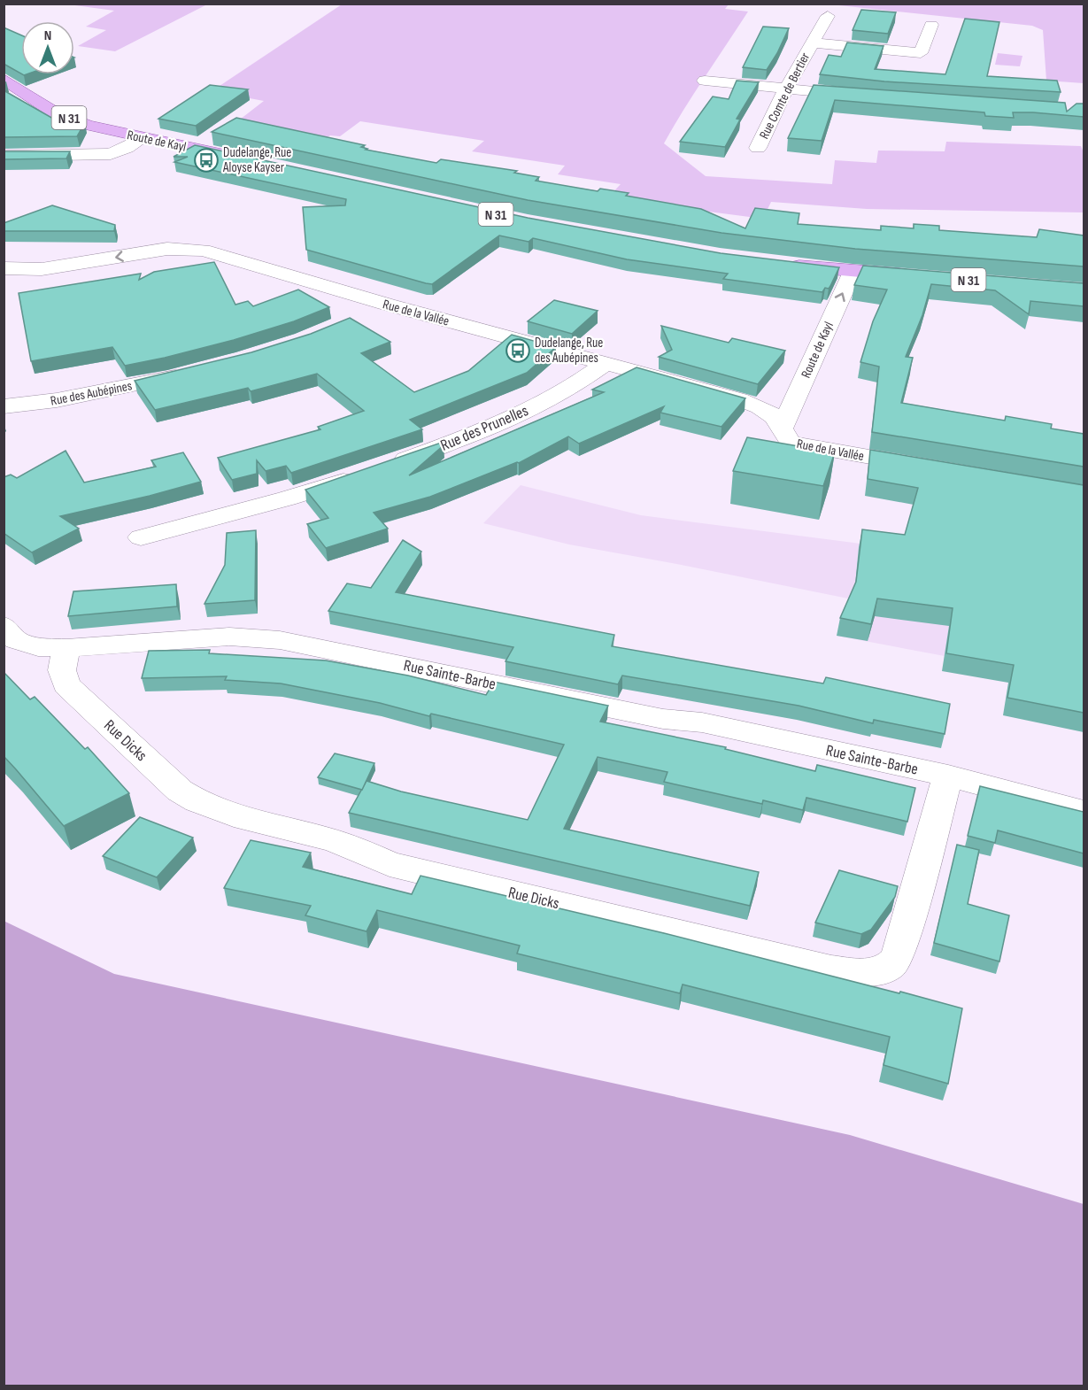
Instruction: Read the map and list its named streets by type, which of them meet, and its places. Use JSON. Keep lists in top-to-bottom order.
{
  "streets": {
    "main road": ["N 31", "Route de Kayl"],
    "street": [
      "Rue Comte de Bertier",
      "Rue de la Vallée",
      "Rue des Aubépines",
      "Rue des Prunelles",
      "Rue Sainte-Barbe",
      "Rue Dicks"
    ]
  },
  "crossings": [
    ["Route de Kayl", "Rue de la Vallée"],
    ["Rue de la Vallée", "Rue des Prunelles"],
    ["Rue Sainte-Barbe", "Rue Dicks"]
  ],
  "one_way": ["Route de Kayl"],
  "places": {
    "bus stop": ["Dudelange, Rue Aloyse Kayser", "Dudelange, Rue des Aubépines"]
  },
  "north": "top"
}
